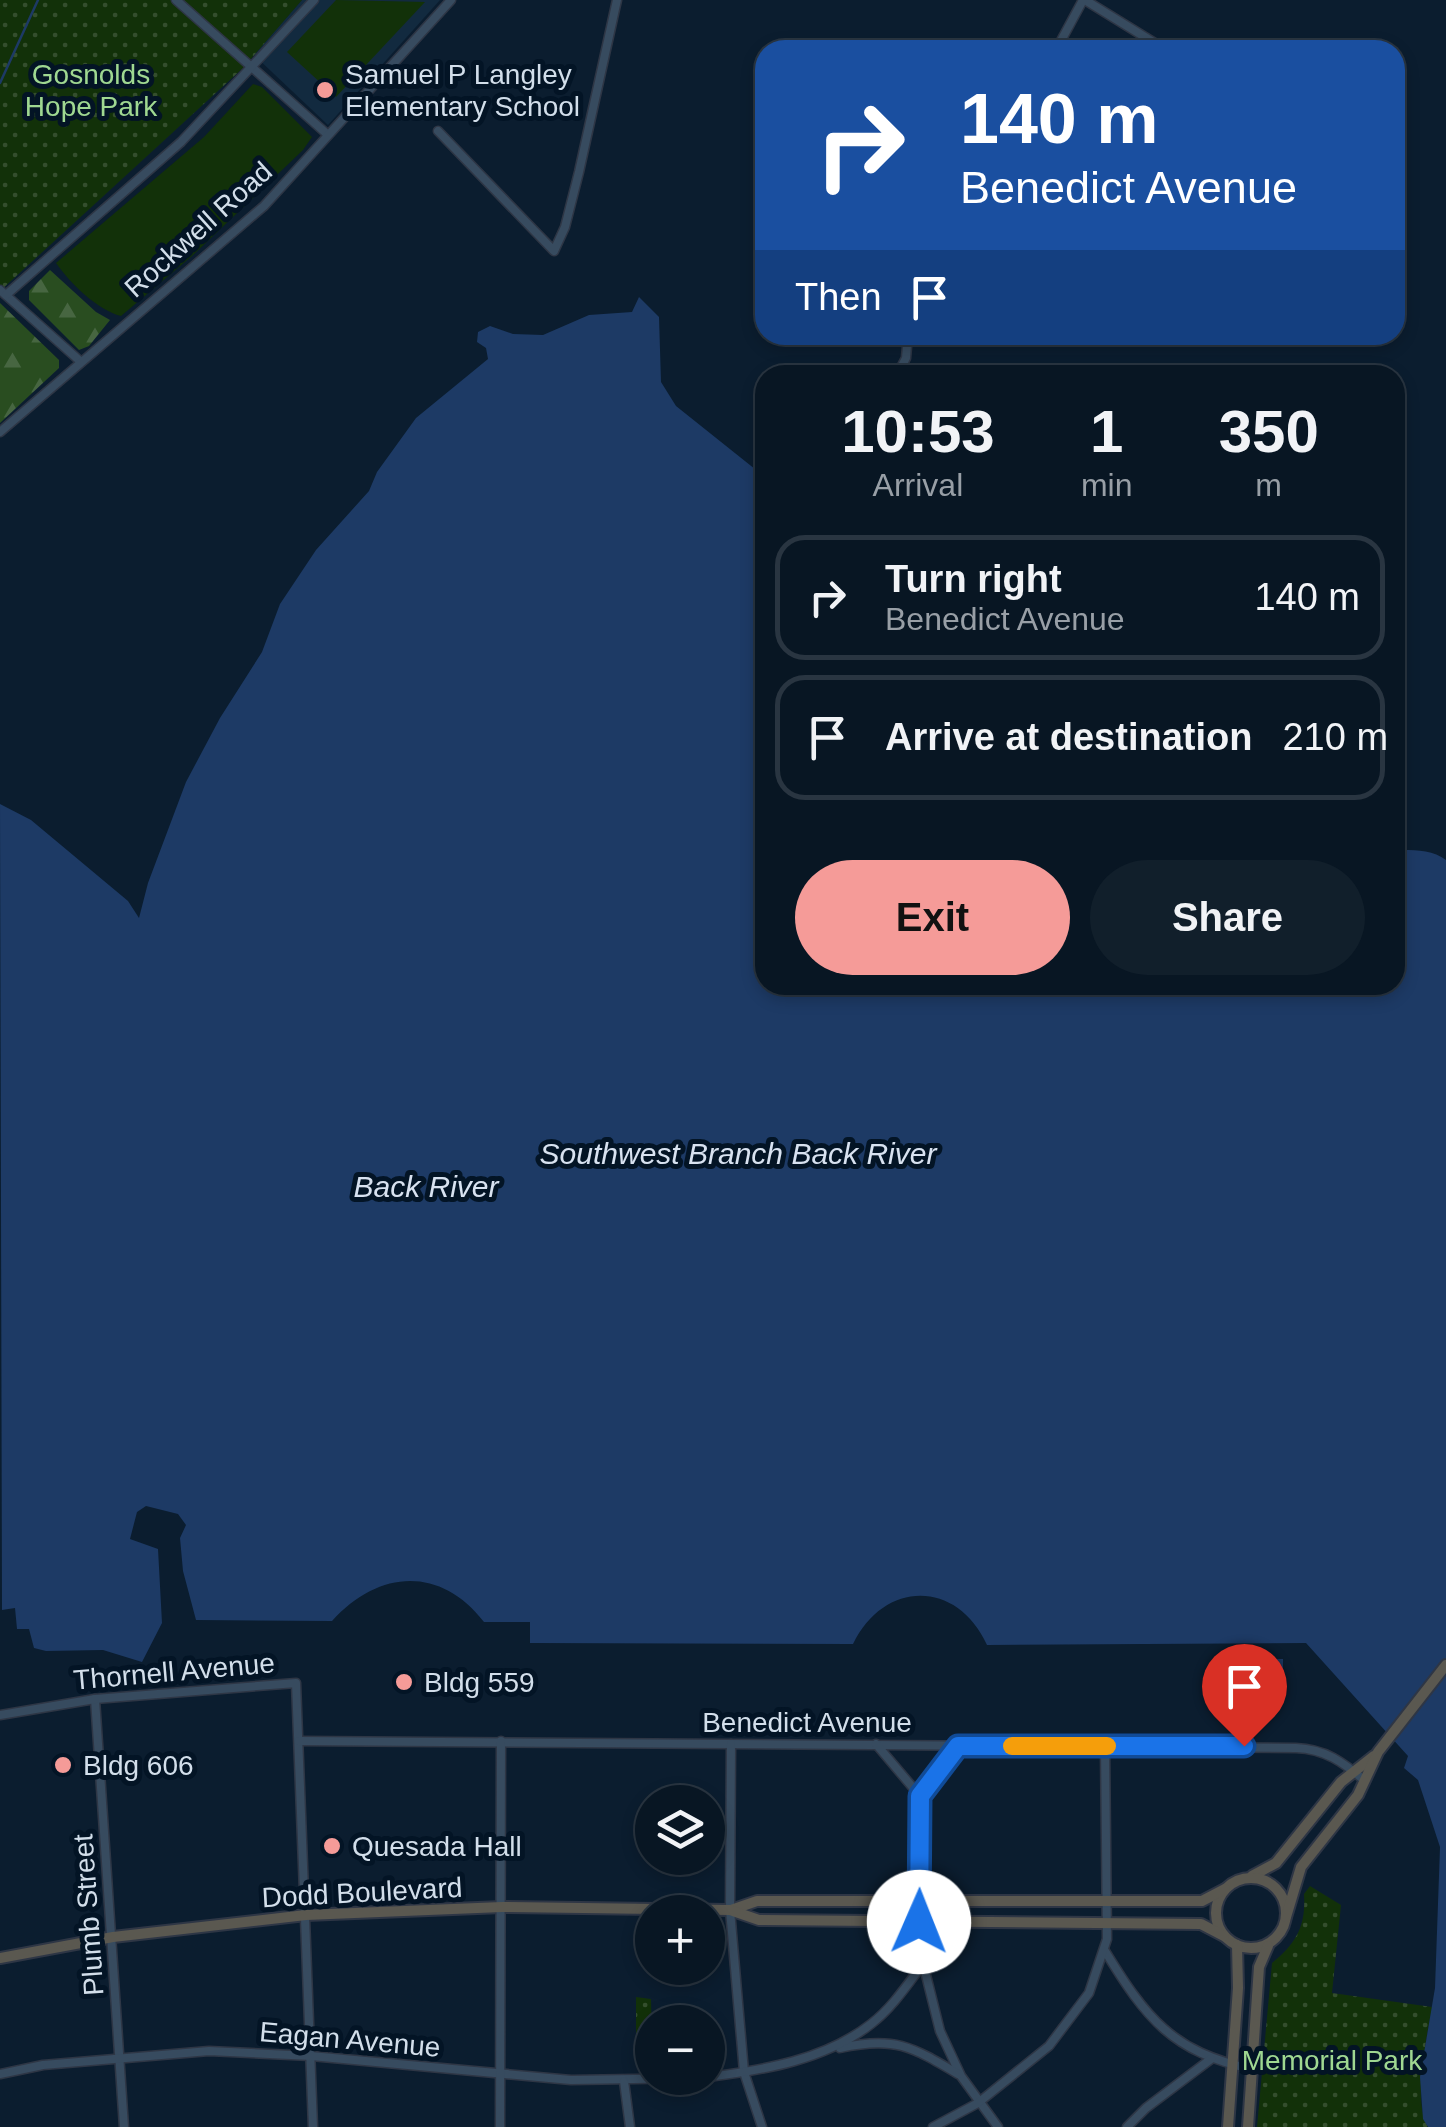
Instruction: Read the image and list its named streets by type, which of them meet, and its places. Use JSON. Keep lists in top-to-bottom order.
{
  "streets": {
    "street": [
      "Rockwell Road",
      "Thornell Avenue",
      "Benedict Avenue",
      "Dodd Boulevard",
      "Plumb Street",
      "Eagan Avenue"
    ]
  },
  "crossings": [
    ["Thornell Avenue", "Benedict Avenue"],
    ["Thornell Avenue", "Plumb Street"],
    ["Dodd Boulevard", "Plumb Street"],
    ["Plumb Street", "Eagan Avenue"]
  ],
  "water": ["Southwest Branch Back River", "Back River"],
  "parks": ["Gosnolds Hope Park", "Memorial Park"],
  "places": [
    "Samuel P Langley Elementary School",
    "Bldg 559",
    "Bldg 606",
    "Quesada Hall"
  ],
  "page": {
    "turn": ["140 m", "Benedict Avenue"],
    "then": "Then",
    "eta": [
      "10:53",
      "Arrival",
      "1",
      "min",
      "350",
      "m"
    ],
    "list": [
      {
        "name": "Turn right",
        "note": "Benedict Avenue",
        "value": "140 m"
      },
      {
        "name": "Arrive at destination",
        "value": "210 m"
      }
    ],
    "buttons": ["Exit", "Share"],
    "map_buttons": ["+", "−"]
  }
}
